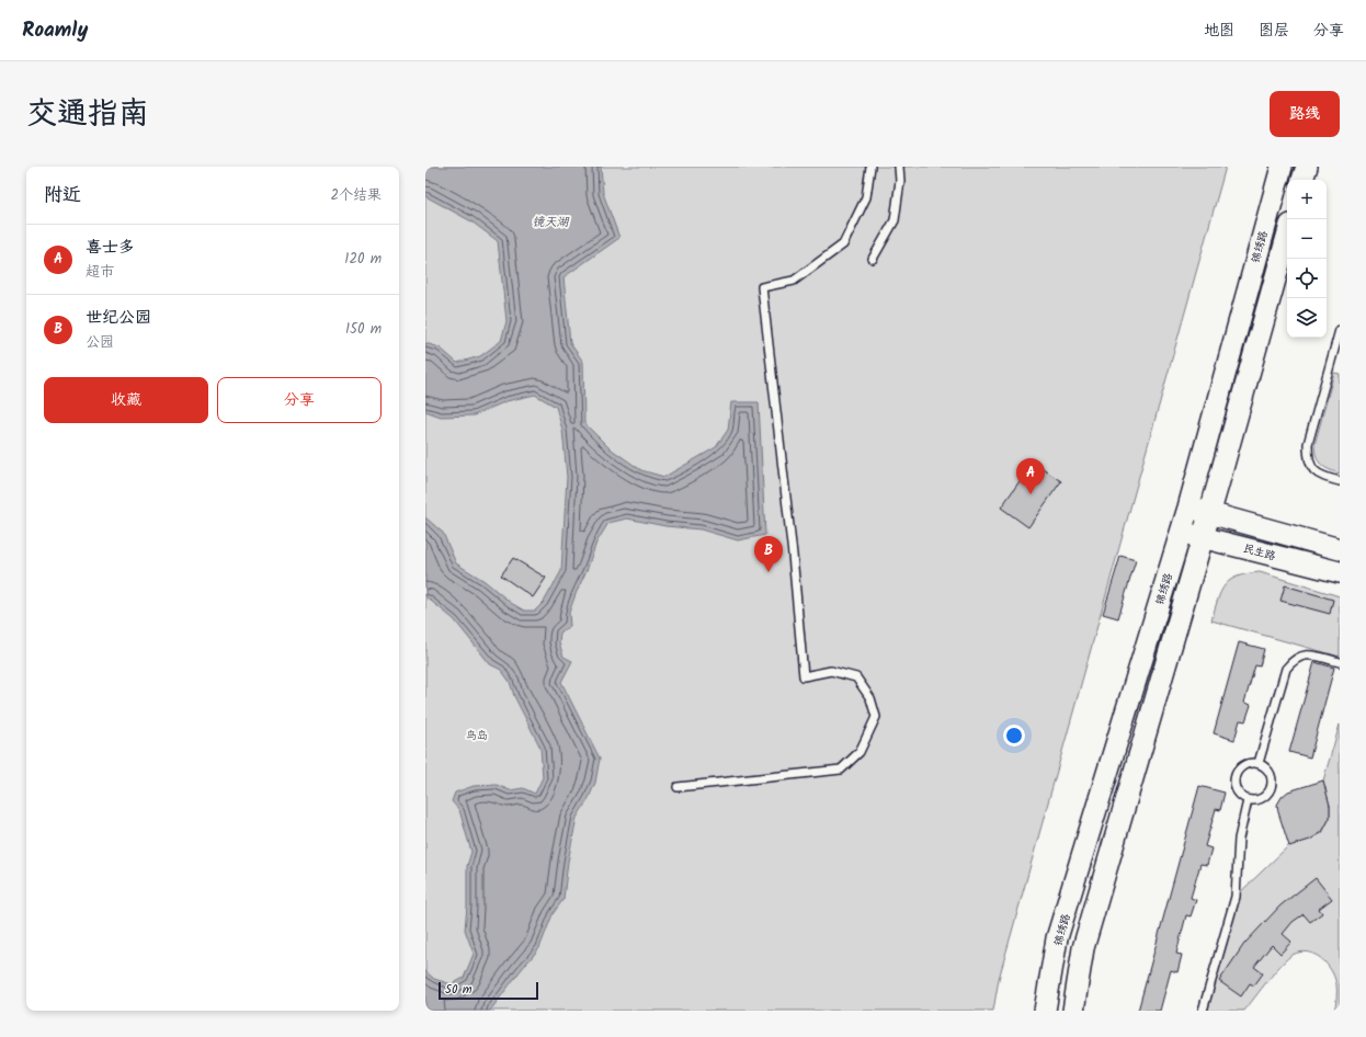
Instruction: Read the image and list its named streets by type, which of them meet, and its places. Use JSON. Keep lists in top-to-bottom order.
{
  "streets": {
    "main road": ["锦绣路", "民生路"]
  },
  "crossings": [
    ["锦绣路", "民生路"]
  ],
  "water": ["镜天湖"],
  "parks": ["鸟岛"],
  "scale_bar": "50 m",
  "page": {
    "header": "Roamly",
    "nav": ["地图", "图层", "分享"],
    "title": "交通指南",
    "buttons": [
      "路线",
      ["收藏", "分享"]
    ],
    "heading": ["附近", "2个结果"],
    "map_buttons": ["+", "−"],
    "list": [
      {
        "mark": "A",
        "name": "喜士多",
        "note": "超市",
        "value": "120 m"
      },
      {
        "mark": "B",
        "name": "世纪公园",
        "note": "公园",
        "value": "150 m"
      }
    ],
    "pins": ["A", "B"],
    "scale": "50 m"
  }
}
